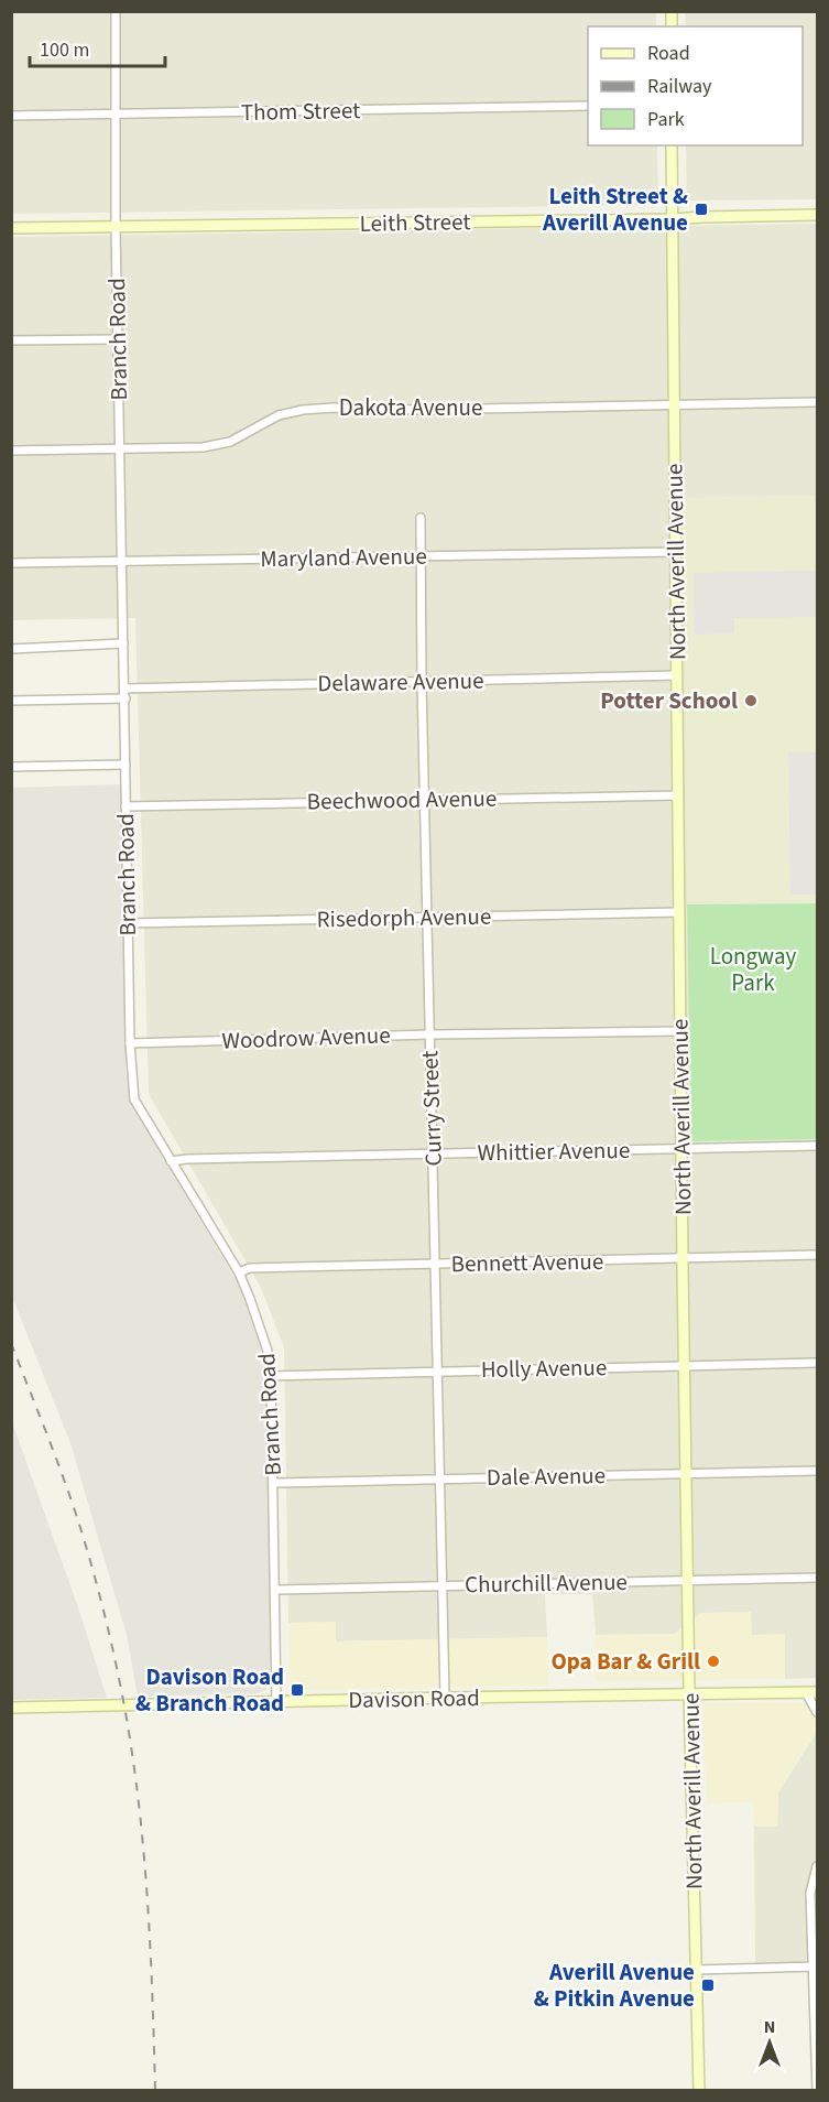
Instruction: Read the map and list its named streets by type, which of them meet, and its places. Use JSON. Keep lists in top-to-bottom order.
{
  "streets": {
    "street": [
      "Thom Street",
      "Leith Street",
      "Branch Road",
      "Dakota Avenue",
      "Maryland Avenue",
      "North Averill Avenue",
      "Delaware Avenue",
      "Beechwood Avenue",
      "Risedorph Avenue",
      "Woodrow Avenue",
      "Curry Street",
      "Whittier Avenue",
      "Bennett Avenue",
      "Holly Avenue",
      "Dale Avenue",
      "Churchill Avenue",
      "Davison Road"
    ]
  },
  "crossings": [
    ["Thom Street", "Branch Road"],
    ["Leith Street", "Branch Road"],
    ["Leith Street", "North Averill Avenue"],
    ["Branch Road", "Dakota Avenue"],
    ["Branch Road", "Maryland Avenue"],
    ["Branch Road", "Delaware Avenue"],
    ["Branch Road", "Beechwood Avenue"],
    ["Branch Road", "Risedorph Avenue"],
    ["Branch Road", "Woodrow Avenue"],
    ["Branch Road", "Whittier Avenue"],
    ["Branch Road", "Bennett Avenue"],
    ["Branch Road", "Holly Avenue"],
    ["Branch Road", "Dale Avenue"],
    ["Branch Road", "Churchill Avenue"],
    ["Branch Road", "Davison Road"],
    ["Dakota Avenue", "North Averill Avenue"],
    ["Maryland Avenue", "North Averill Avenue"],
    ["Maryland Avenue", "Curry Street"],
    ["North Averill Avenue", "Delaware Avenue"],
    ["North Averill Avenue", "Beechwood Avenue"],
    ["North Averill Avenue", "Risedorph Avenue"],
    ["North Averill Avenue", "Woodrow Avenue"],
    ["North Averill Avenue", "Whittier Avenue"],
    ["North Averill Avenue", "Bennett Avenue"],
    ["North Averill Avenue", "Holly Avenue"],
    ["North Averill Avenue", "Dale Avenue"],
    ["North Averill Avenue", "Churchill Avenue"],
    ["North Averill Avenue", "Davison Road"],
    ["Delaware Avenue", "Curry Street"],
    ["Beechwood Avenue", "Curry Street"],
    ["Risedorph Avenue", "Curry Street"],
    ["Woodrow Avenue", "Curry Street"],
    ["Curry Street", "Whittier Avenue"],
    ["Curry Street", "Bennett Avenue"],
    ["Curry Street", "Holly Avenue"],
    ["Curry Street", "Dale Avenue"],
    ["Curry Street", "Churchill Avenue"],
    ["Curry Street", "Davison Road"]
  ],
  "parks": ["Longway Park"],
  "places": {
    "transit": ["Leith Street & Averill Avenue", "Davison Road & Branch Road", "Averill Avenue & Pitkin Avenue"],
    "other": ["Potter School", "Opa Bar & Grill"]
  },
  "legend": ["Road", "Railway", "Park"],
  "scale_bar": "100 m",
  "north": "top"
}
